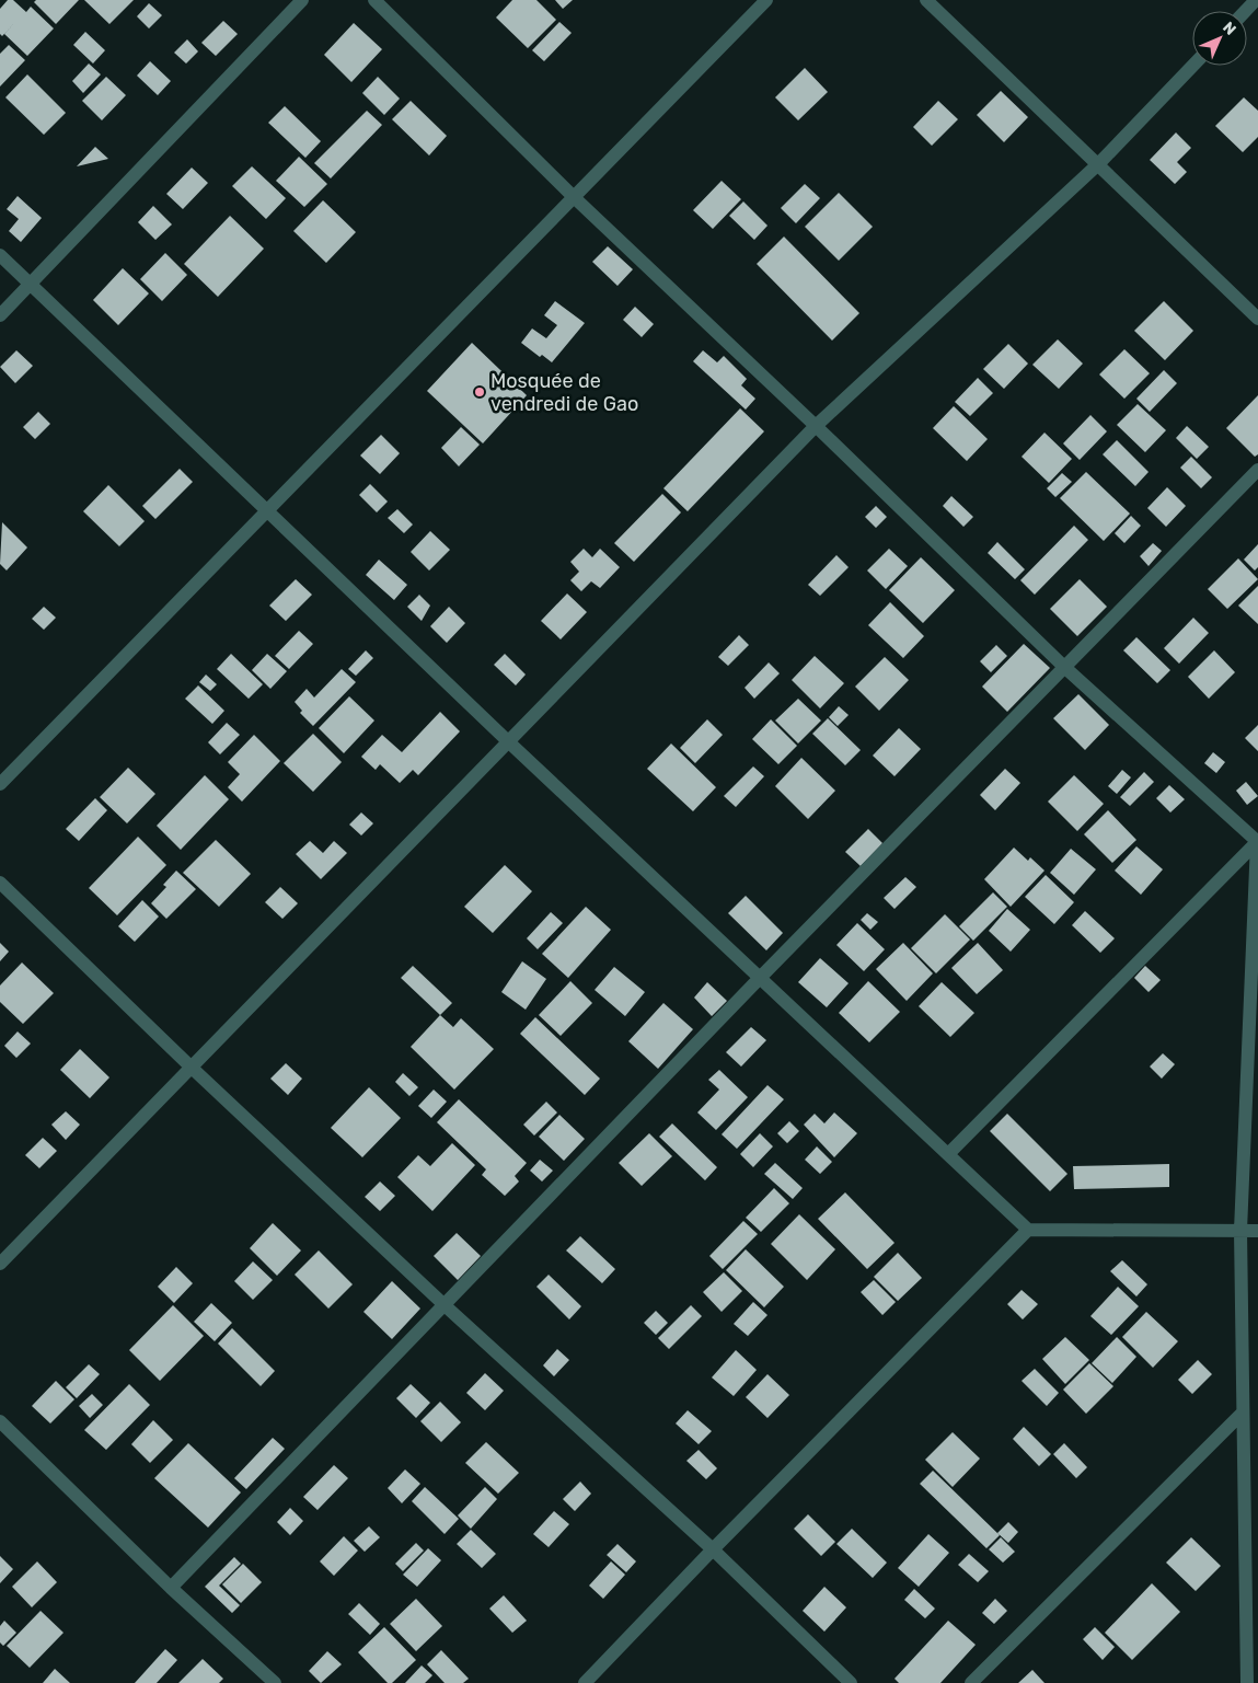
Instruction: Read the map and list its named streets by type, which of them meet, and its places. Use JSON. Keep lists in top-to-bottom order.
{
  "places": ["Mosquée de vendredi de Gao"],
  "north": "top right"
}
